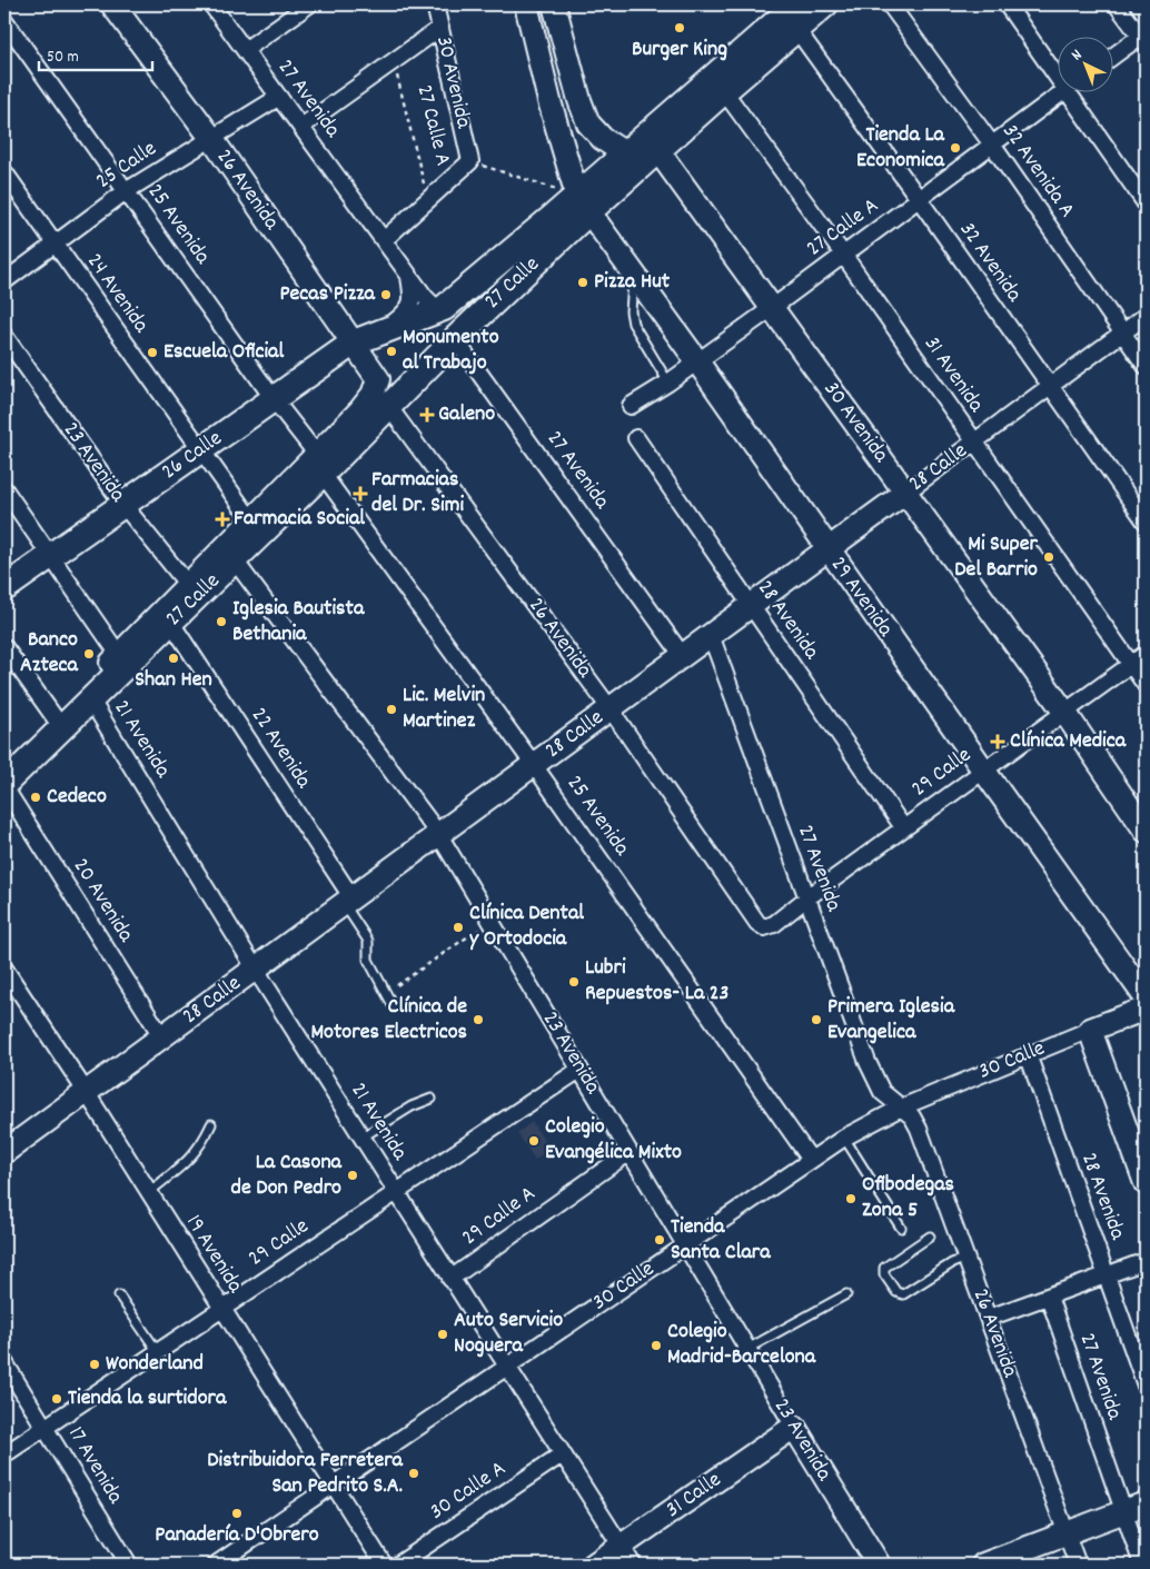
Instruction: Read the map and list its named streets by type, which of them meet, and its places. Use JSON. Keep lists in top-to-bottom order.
{
  "streets": {
    "main road": ["27 Calle", "26 Calle"],
    "street": [
      "30 Avenida",
      "27 Avenida",
      "27 Calle A",
      "25 Calle",
      "32 Avenida A",
      "26 Avenida",
      "25 Avenida",
      "32 Avenida",
      "24 Avenida",
      "31 Avenida",
      "23 Avenida",
      "28 Calle",
      "29 Avenida",
      "28 Avenida",
      "21 Avenida",
      "22 Avenida",
      "29 Calle",
      "20 Avenida",
      "30 Calle",
      "29 Calle A",
      "19 Avenida",
      "17 Avenida",
      "30 Calle A",
      "31 Calle"
    ]
  },
  "crossings": [
    ["30 Avenida", "27 Calle A"],
    ["30 Avenida", "27 Calle"],
    ["30 Avenida", "28 Calle"],
    ["30 Avenida", "29 Calle"],
    ["27 Avenida", "25 Calle"],
    ["27 Avenida", "26 Avenida"],
    ["27 Avenida", "27 Calle"],
    ["27 Avenida", "28 Calle"],
    ["27 Avenida", "29 Calle"],
    ["27 Avenida", "30 Calle"],
    ["27 Calle A", "32 Avenida A"],
    ["27 Calle A", "32 Avenida"],
    ["27 Calle A", "31 Avenida"],
    ["27 Calle A", "29 Avenida"],
    ["25 Calle", "26 Avenida"],
    ["25 Calle", "25 Avenida"],
    ["25 Calle", "24 Avenida"],
    ["32 Avenida A", "28 Calle"],
    ["26 Avenida", "27 Calle"],
    ["26 Avenida", "26 Calle"],
    ["26 Avenida", "28 Calle"],
    ["26 Avenida", "29 Calle"],
    ["26 Avenida", "30 Calle"],
    ["25 Avenida", "27 Calle"],
    ["25 Avenida", "26 Calle"],
    ["25 Avenida", "28 Calle"],
    ["25 Avenida", "30 Calle"],
    ["32 Avenida", "27 Calle"],
    ["32 Avenida", "28 Calle"],
    ["27 Calle", "24 Avenida"],
    ["27 Calle", "31 Avenida"],
    ["27 Calle", "26 Calle"],
    ["27 Calle", "23 Avenida"],
    ["27 Calle", "29 Avenida"],
    ["27 Calle", "21 Avenida"],
    ["27 Calle", "22 Avenida"],
    ["27 Calle", "20 Avenida"],
    ["24 Avenida", "26 Calle"],
    ["31 Avenida", "28 Calle"],
    ["31 Avenida", "29 Calle"],
    ["26 Calle", "23 Avenida"],
    ["23 Avenida", "28 Calle"],
    ["23 Avenida", "29 Calle"],
    ["23 Avenida", "30 Calle"],
    ["23 Avenida", "29 Calle A"],
    ["23 Avenida", "31 Calle"],
    ["28 Calle", "29 Avenida"],
    ["28 Calle", "28 Avenida"],
    ["28 Calle", "21 Avenida"],
    ["28 Calle", "22 Avenida"],
    ["28 Calle", "20 Avenida"],
    ["28 Calle", "19 Avenida"],
    ["29 Avenida", "29 Calle"],
    ["28 Avenida", "29 Calle"],
    ["28 Avenida", "30 Calle"],
    ["21 Avenida", "29 Calle"],
    ["21 Avenida", "30 Calle"],
    ["21 Avenida", "29 Calle A"],
    ["21 Avenida", "30 Calle A"],
    ["21 Avenida", "31 Calle"],
    ["29 Calle", "19 Avenida"],
    ["29 Calle", "17 Avenida"],
    ["30 Calle", "19 Avenida"]
  ],
  "places": {
    "other": [
      "Burger King",
      "Tienda La Economica",
      "Pizza Hut",
      "Pecas Pizza",
      "Monumento al Trabajo",
      "Escuela Oficial",
      "Mi Super Del Barrio",
      "Iglesia Bautista Bethania",
      "Banco Azteca",
      "Shan Hen",
      "Lic. Melvin Martinez",
      "Cedeco",
      "Clínica Dental y Ortodocia",
      "Lubri Repuestos- La 23",
      "Clínica de Motores Electricos",
      "Primera Iglesia Evangelica",
      "Colegio Evangélica Mixto",
      "La Casona de Don Pedro",
      "Ofibodegas Zona 5",
      "Tienda Santa Clara",
      "Auto Servicio Noguera",
      "Colegio Madrid-Barcelona",
      "Wonderland",
      "Tienda la surtidora",
      "Distribuidora Ferretera San Pedrito S.A.",
      "Panadería D'Obrero"
    ],
    "health": [
      "Galeno",
      "Farmacias del Dr. Simi",
      "Farmacia Social",
      "Clínica Medica"
    ]
  },
  "scale_bar": "50 m",
  "north": "top left"
}
